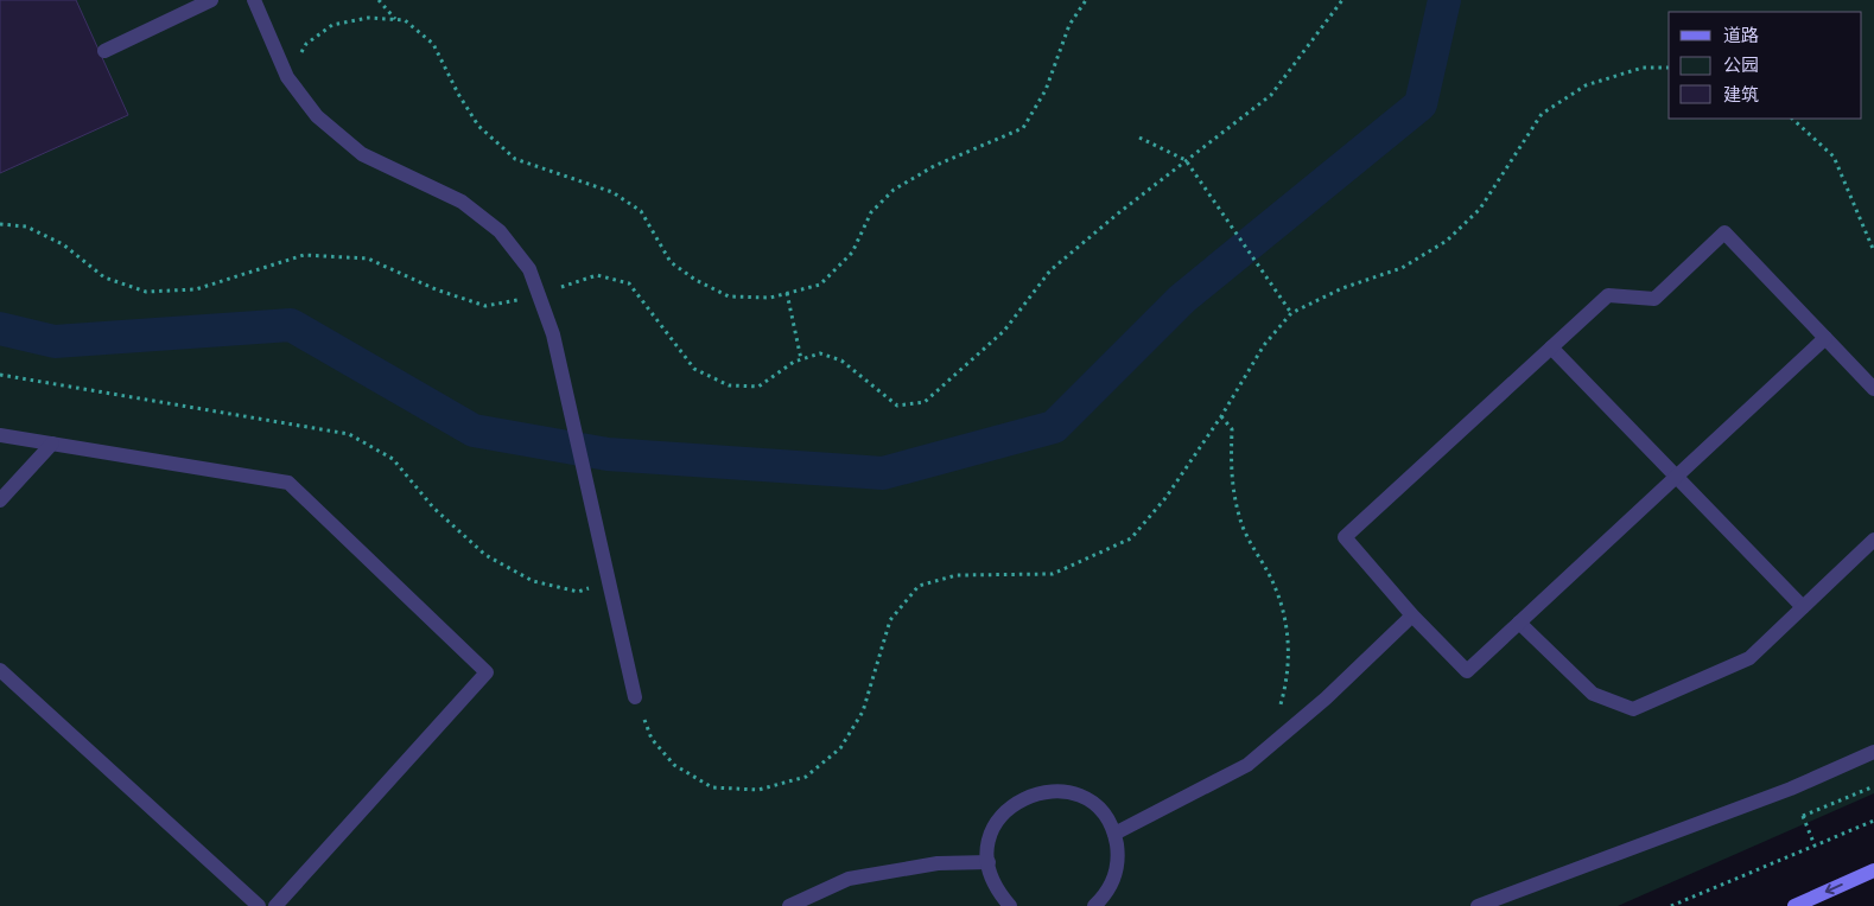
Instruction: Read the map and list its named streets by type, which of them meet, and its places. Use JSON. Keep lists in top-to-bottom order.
{
  "legend": ["道路", "公园", "建筑"]
}
